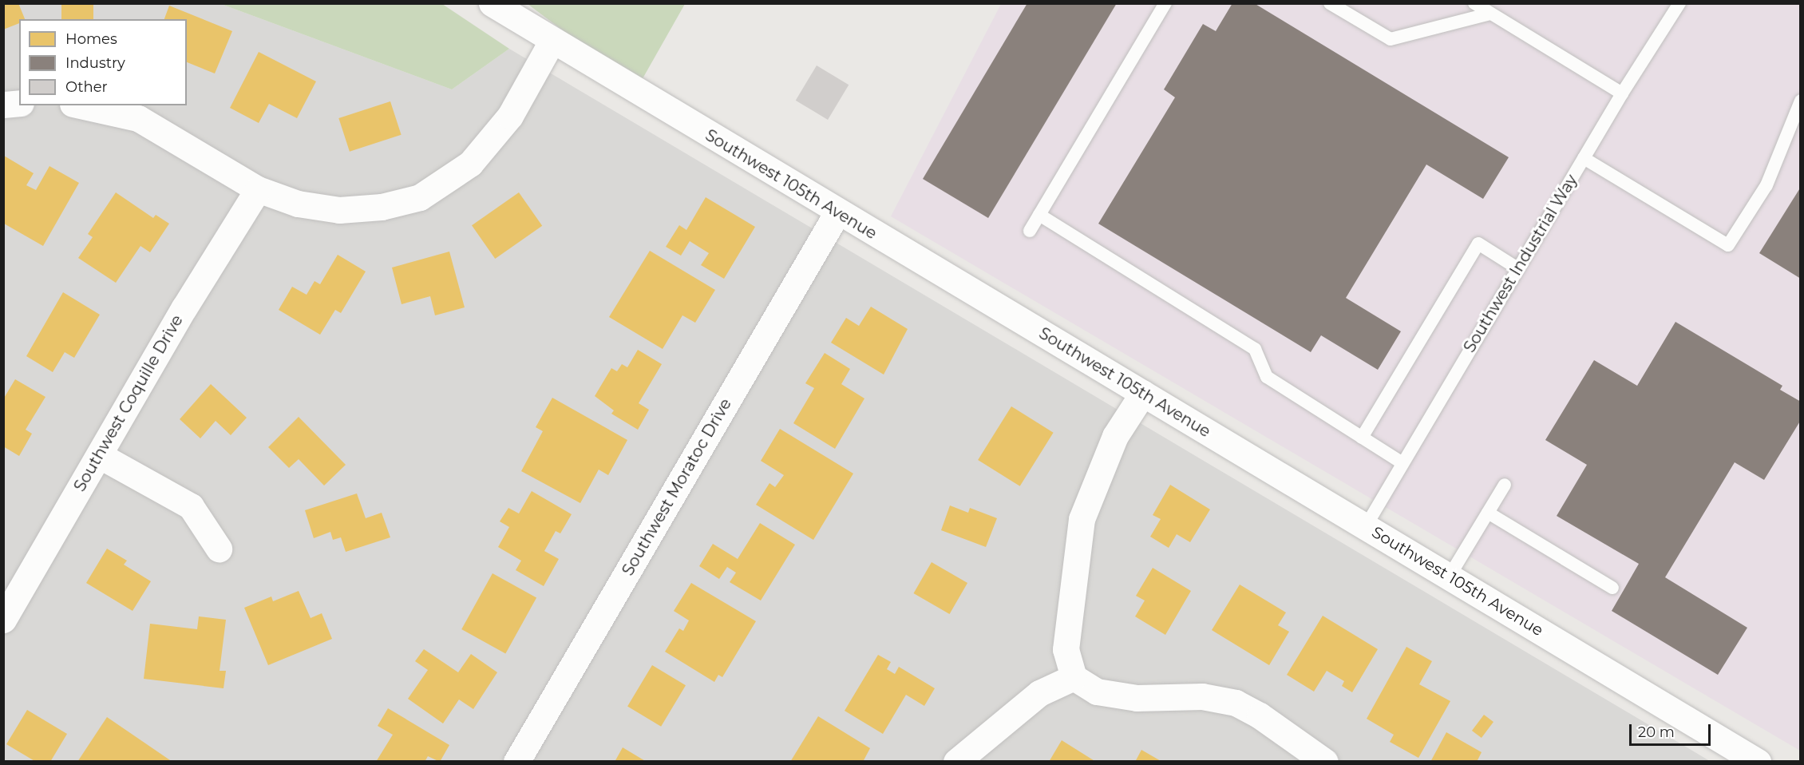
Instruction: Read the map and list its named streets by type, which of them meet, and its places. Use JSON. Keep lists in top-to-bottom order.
{
  "streets": {
    "street": ["Southwest 105th Avenue", "Southwest Coquille Drive", "Southwest Moratoc Drive"],
    "lane": ["Southwest Industrial Way"]
  },
  "crossings": [
    ["Southwest 105th Avenue", "Southwest Industrial Way"],
    ["Southwest 105th Avenue", "Southwest Moratoc Drive"]
  ],
  "legend": ["Homes", "Industry", "Other"],
  "scale_bar": "20 m"
}
